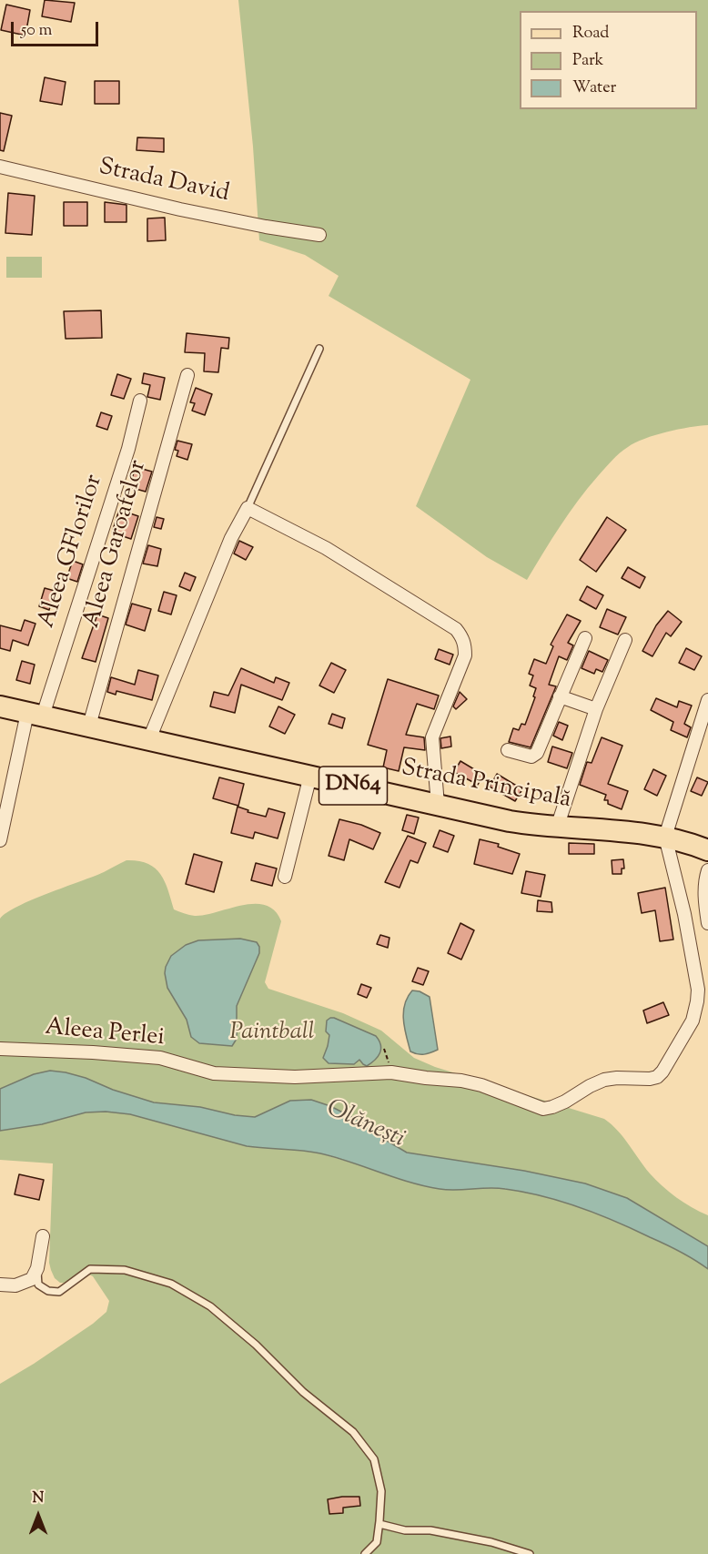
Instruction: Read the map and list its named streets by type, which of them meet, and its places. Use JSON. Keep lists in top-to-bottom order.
{
  "streets": {
    "main road": ["DN64", "Strada Principală"],
    "street": [
      "Strada David",
      "Aleea Garoafelor",
      "Aleea GFlorilor",
      "Aleea Perlei"
    ]
  },
  "crossings": [
    ["Aleea Garoafelor", "Strada Principală"],
    ["Aleea GFlorilor", "Strada Principală"]
  ],
  "water": ["Olănești"],
  "parks": ["Paintball"],
  "legend": ["Road", "Park", "Water"],
  "scale_bar": "50 m",
  "north": "top"
}
